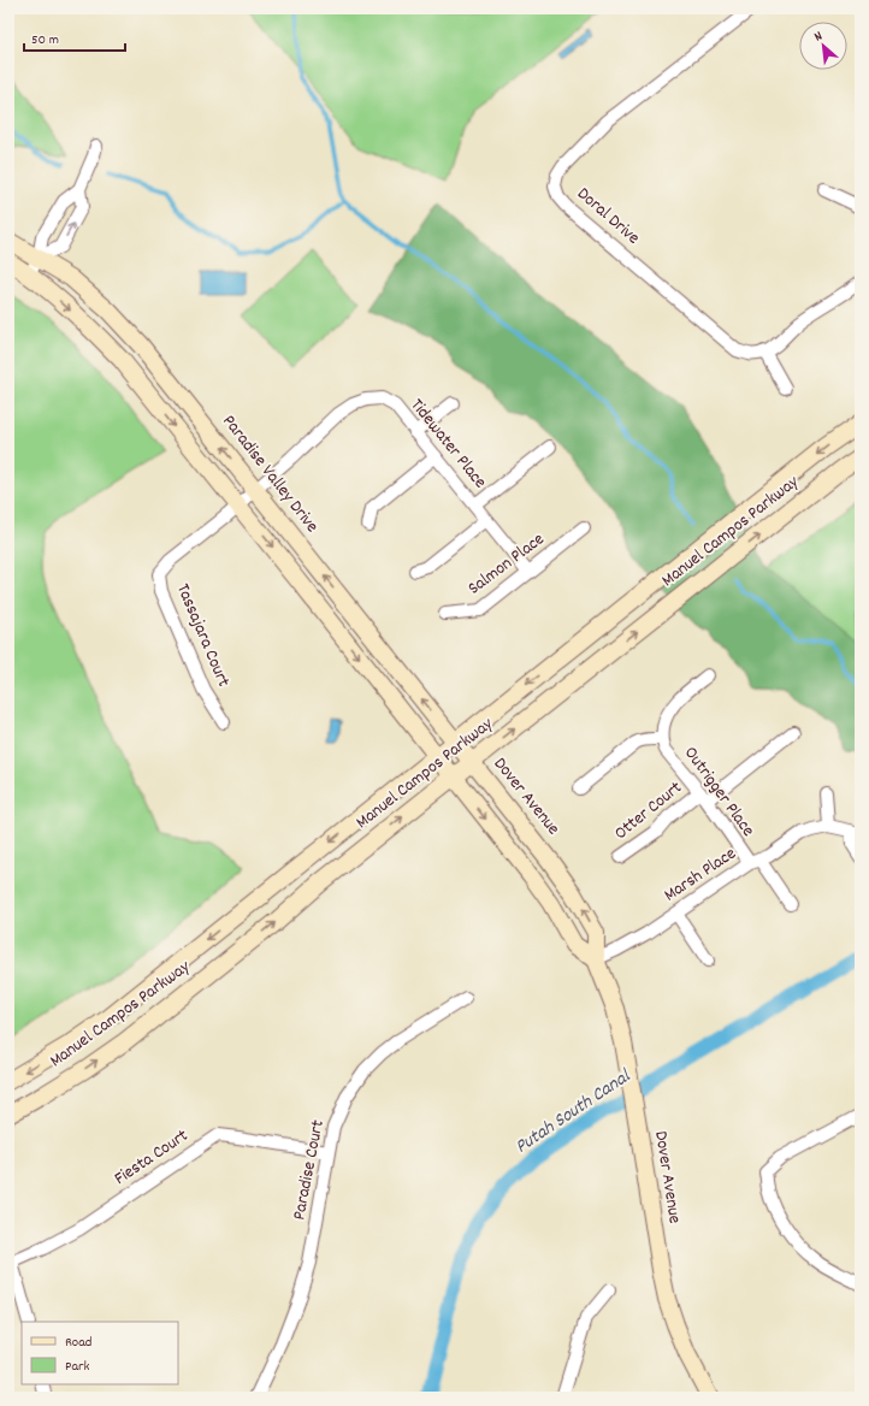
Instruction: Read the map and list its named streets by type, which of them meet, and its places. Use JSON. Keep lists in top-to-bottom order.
{
  "streets": {
    "main road": ["Paradise Valley Drive", "Manuel Campos Parkway", "Dover Avenue"],
    "street": [
      "Doral Drive",
      "Tidewater Place",
      "Salmon Place",
      "Tassajara Court",
      "Outrigger Place",
      "Otter Court",
      "Marsh Place",
      "Fiesta Court",
      "Paradise Court"
    ]
  },
  "crossings": [
    ["Tidewater Place", "Paradise Valley Drive"],
    ["Tidewater Place", "Salmon Place"],
    ["Tidewater Place", "Tassajara Court"],
    ["Paradise Valley Drive", "Manuel Campos Parkway"],
    ["Paradise Valley Drive", "Tassajara Court"],
    ["Paradise Valley Drive", "Dover Avenue"],
    ["Manuel Campos Parkway", "Dover Avenue"],
    ["Outrigger Place", "Otter Court"],
    ["Outrigger Place", "Marsh Place"],
    ["Dover Avenue", "Marsh Place"],
    ["Fiesta Court", "Paradise Court"]
  ],
  "water": ["Putah South Canal"],
  "legend": ["Road", "Park"],
  "scale_bar": "50 m",
  "north": "top left"
}
